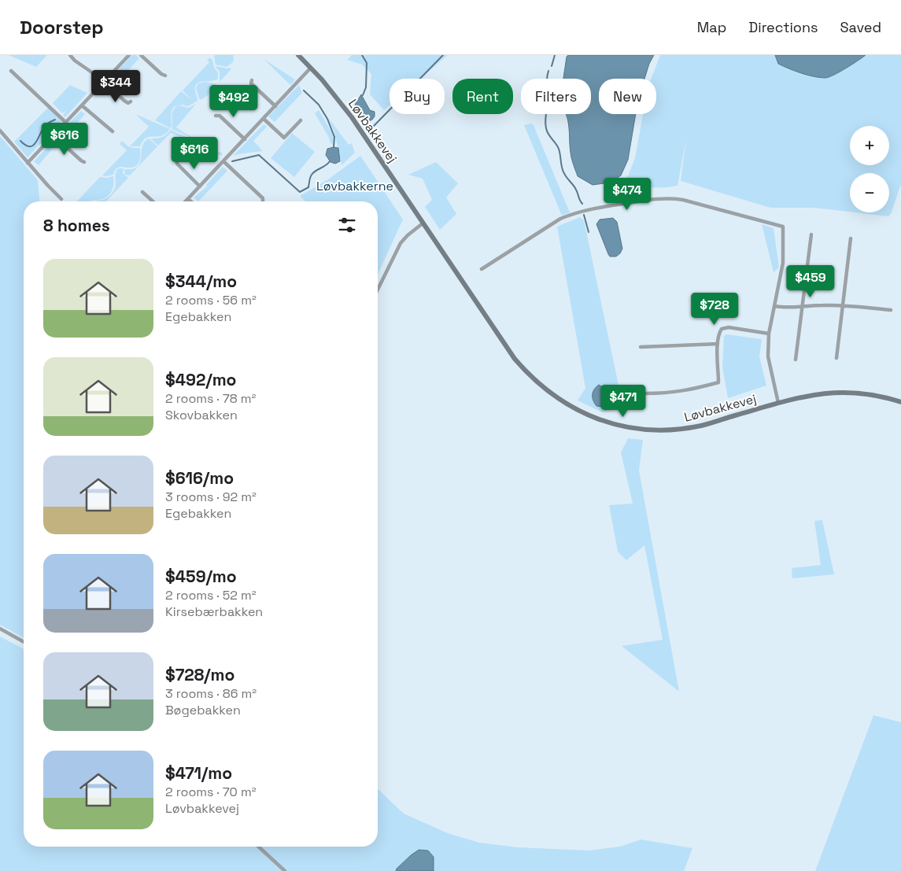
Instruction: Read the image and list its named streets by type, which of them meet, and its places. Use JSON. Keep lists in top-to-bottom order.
{
  "streets": {
    "street": ["Løvbakkevej"]
  },
  "parks": ["Løvbakkerne"],
  "page": {
    "header": "Doorstep",
    "nav": ["Map", "Directions", "Saved"],
    "price": [
      "$344",
      "$492",
      "$616",
      "$616",
      "$474",
      "$459",
      "$728",
      "$471"
    ],
    "chip": [
      "Buy",
      "Rent",
      "Filters",
      "New"
    ],
    "map_buttons": ["+", "−"],
    "heading": "8 homes",
    "list": [
      {
        "name": "$344/mo",
        "note": "2 rooms · 56 m² · Egebakken"
      },
      {
        "name": "$492/mo",
        "note": "2 rooms · 78 m² · Skovbakken"
      },
      {
        "name": "$616/mo",
        "note": "3 rooms · 92 m² · Egebakken"
      },
      {
        "name": "$459/mo",
        "note": "2 rooms · 52 m² · Kirsebærbakken"
      },
      {
        "name": "$728/mo",
        "note": "3 rooms · 86 m² · Bøgebakken"
      },
      {
        "name": "$471/mo",
        "note": "2 rooms · 70 m² · Løvbakkevej"
      }
    ]
  }
}
